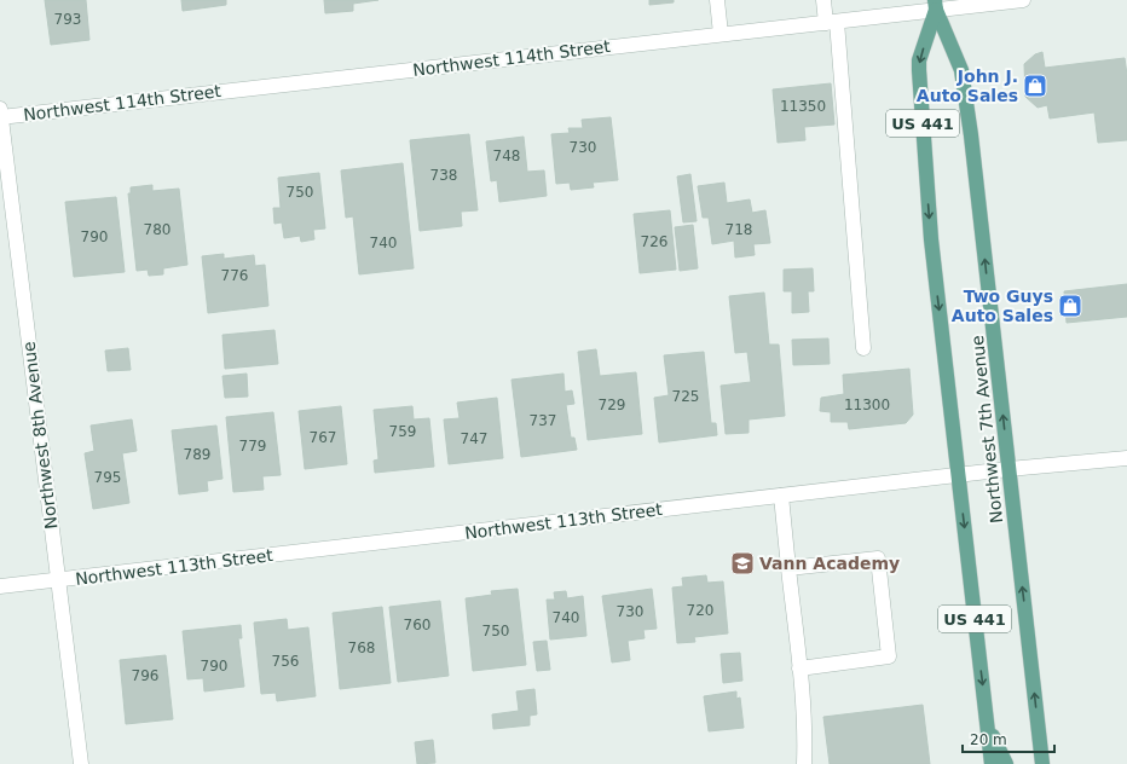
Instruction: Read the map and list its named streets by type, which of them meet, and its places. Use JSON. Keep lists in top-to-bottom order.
{
  "streets": {
    "main road": ["US 441", "Northwest 7th Avenue"],
    "street": ["Northwest 114th Street", "Northwest 8th Avenue", "Northwest 113th Street"]
  },
  "crossings": [
    ["Northwest 114th Street", "Northwest 7th Avenue"],
    ["Northwest 114th Street", "Northwest 8th Avenue"],
    ["Northwest 7th Avenue", "Northwest 113th Street"],
    ["Northwest 8th Avenue", "Northwest 113th Street"]
  ],
  "places": {
    "shop": ["John J. Auto Sales", "Two Guys Auto Sales"],
    "school or university": ["Vann Academy"]
  },
  "house_numbers": [
    "793",
    "11350",
    "730",
    "748",
    "738",
    "750",
    "780",
    "718",
    "790",
    "726",
    "740",
    "776",
    "725",
    "729",
    "11300",
    "737",
    "759",
    "767",
    "747",
    "779",
    "789",
    "795",
    "720",
    "730",
    "740",
    "760",
    "750",
    "768",
    "756",
    "790",
    "796"
  ],
  "scale_bar": "20 m"
}
